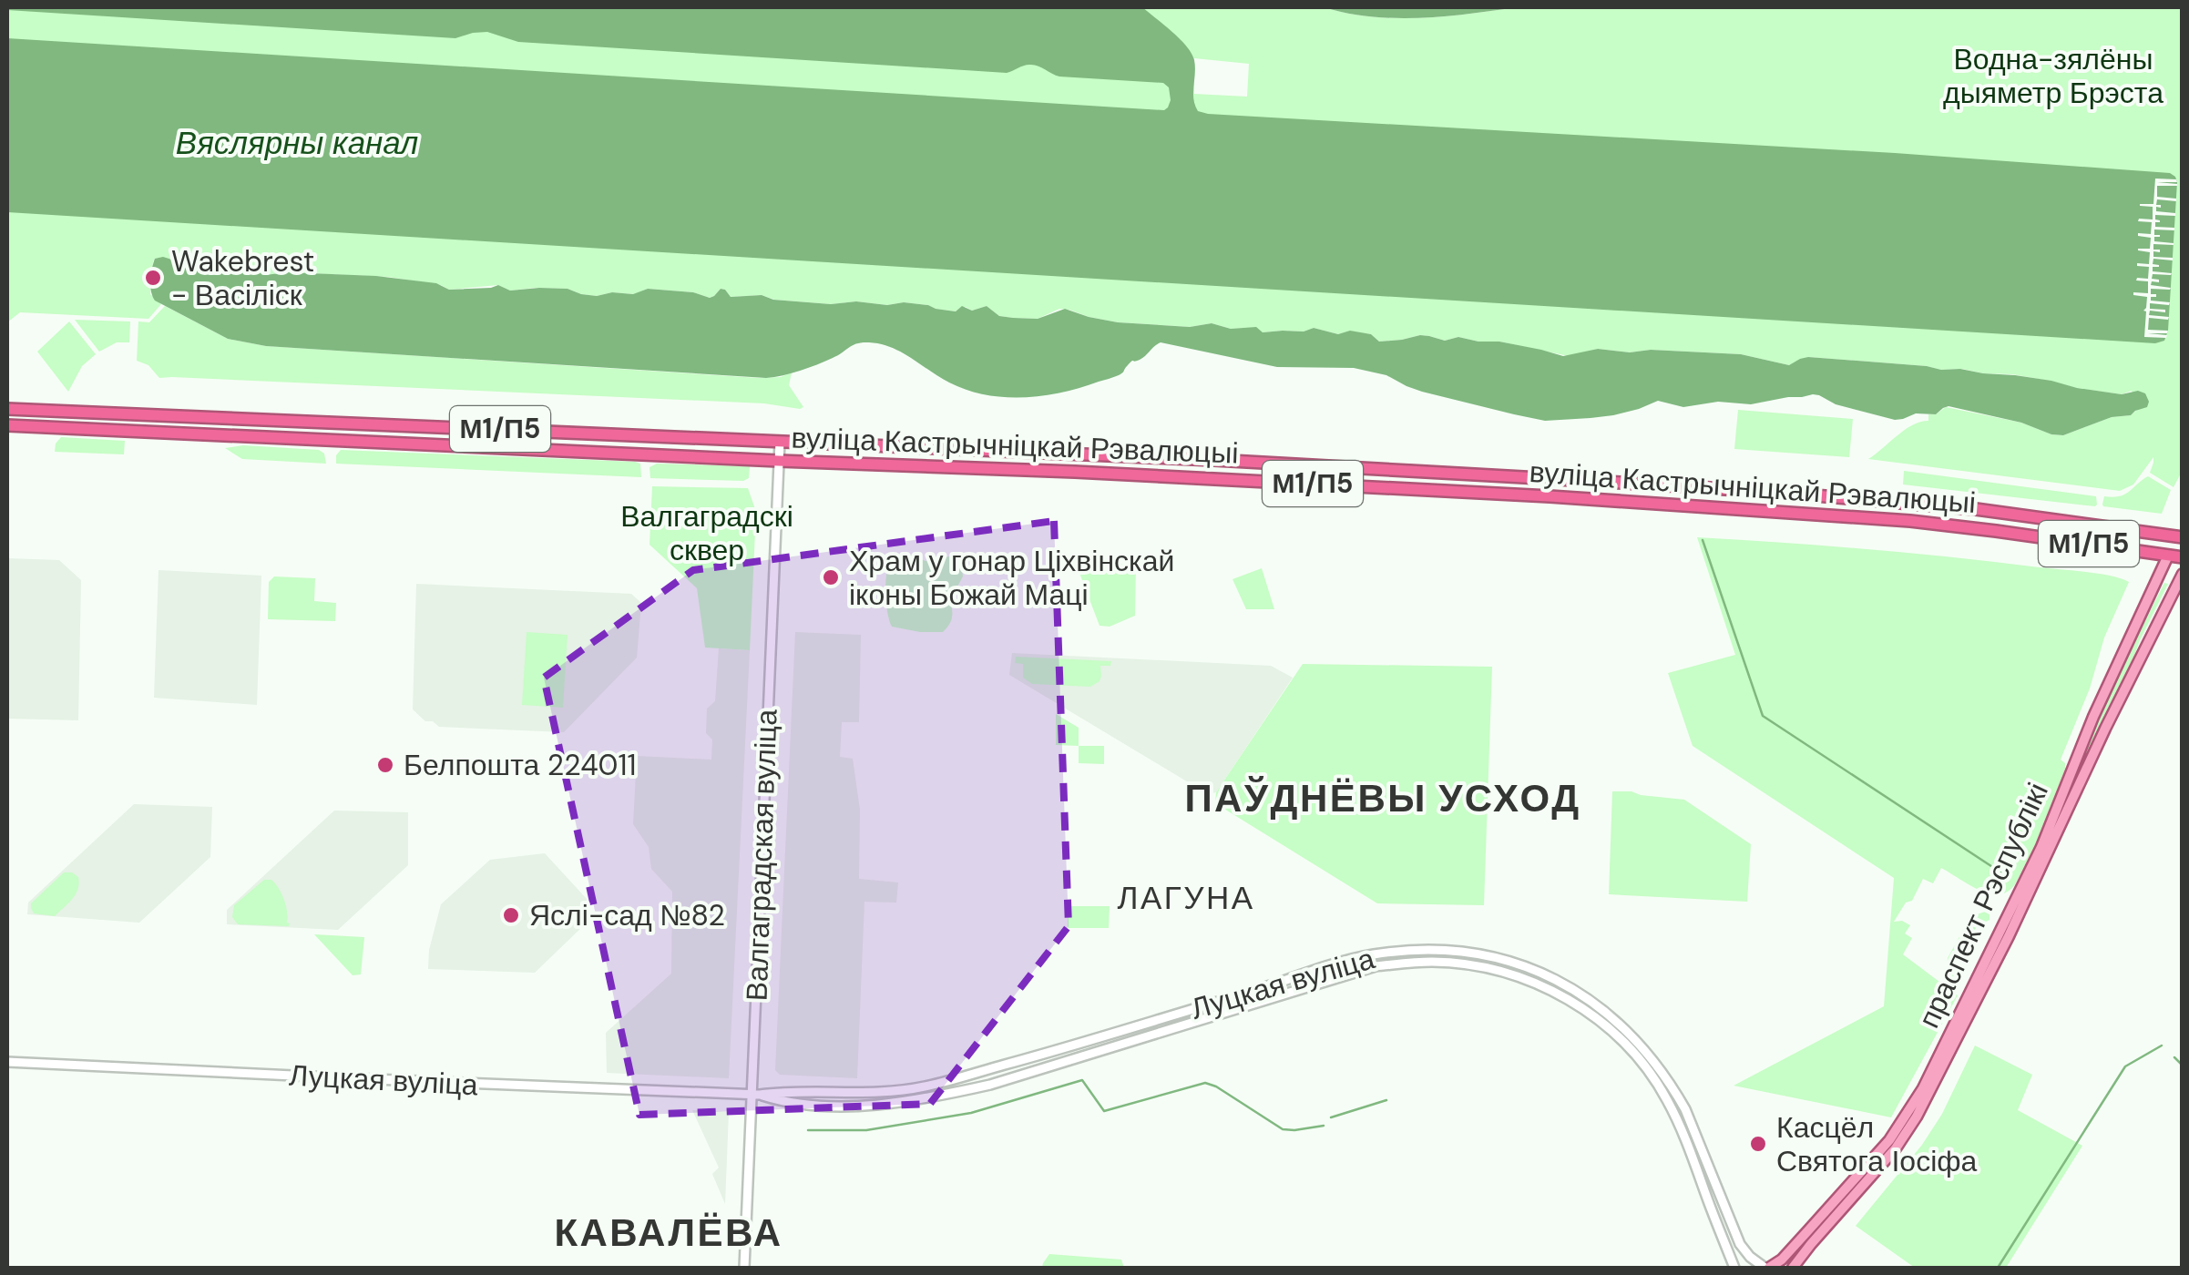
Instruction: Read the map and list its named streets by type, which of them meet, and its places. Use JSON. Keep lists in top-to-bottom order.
{
  "streets": {
    "highway": ["М1/П5", "вуліца Кастрычніцкай Рэвалюцыі", "праспект Рэспублікі"],
    "street": ["Валгаградская вуліца", "Луцкая вуліца"]
  },
  "crossings": [
    ["вуліца Кастрычніцкай Рэвалюцыі", "Валгаградская вуліца"],
    ["вуліца Кастрычніцкай Рэвалюцыі", "праспект Рэспублікі"],
    ["Валгаградская вуліца", "Луцкая вуліца"],
    ["праспект Рэспублікі", "Луцкая вуліца"]
  ],
  "districts": ["ПАЎДНЁВЫ УСХОД", "ЛАГУНА", "КАВАЛЁВА"],
  "water": ["Вяслярны канал"],
  "parks": ["Водна-зялёны дыяметр Брэста", "Валгаградскі сквер"],
  "places": [
    "Wakebrest - Васіліск",
    "Храм у гонар Ціхвінскай іконы Божай Маці",
    "Белпошта 224011",
    "Яслі-сад №82",
    "Касцёл Святога Іосіфа"
  ]
}
